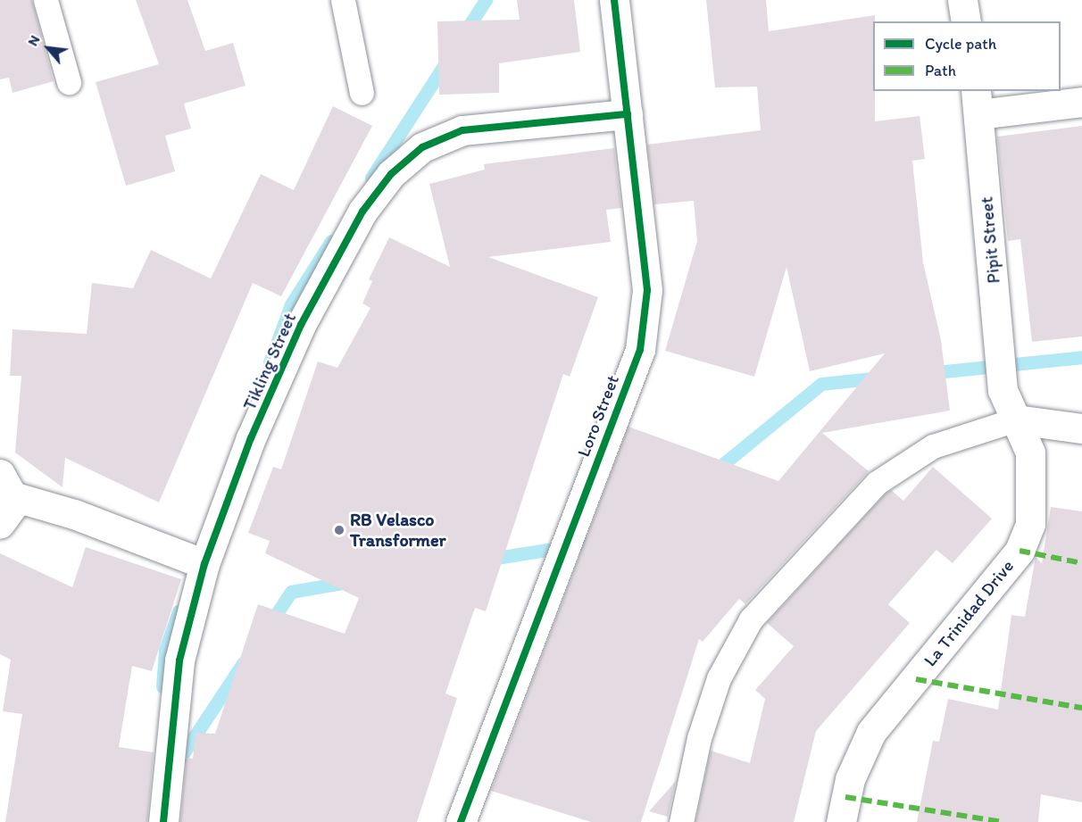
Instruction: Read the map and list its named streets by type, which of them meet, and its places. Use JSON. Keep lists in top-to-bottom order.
{
  "streets": {
    "street": [
      "Pipit Street",
      "Tikling Street",
      "Loro Street",
      "La Trinidad Drive"
    ]
  },
  "crossings": [
    ["Pipit Street", "La Trinidad Drive"],
    ["Tikling Street", "Loro Street"]
  ],
  "places": ["RB Velasco Transformer"],
  "legend": ["Cycle path", "Path"],
  "north": "top left"
}
